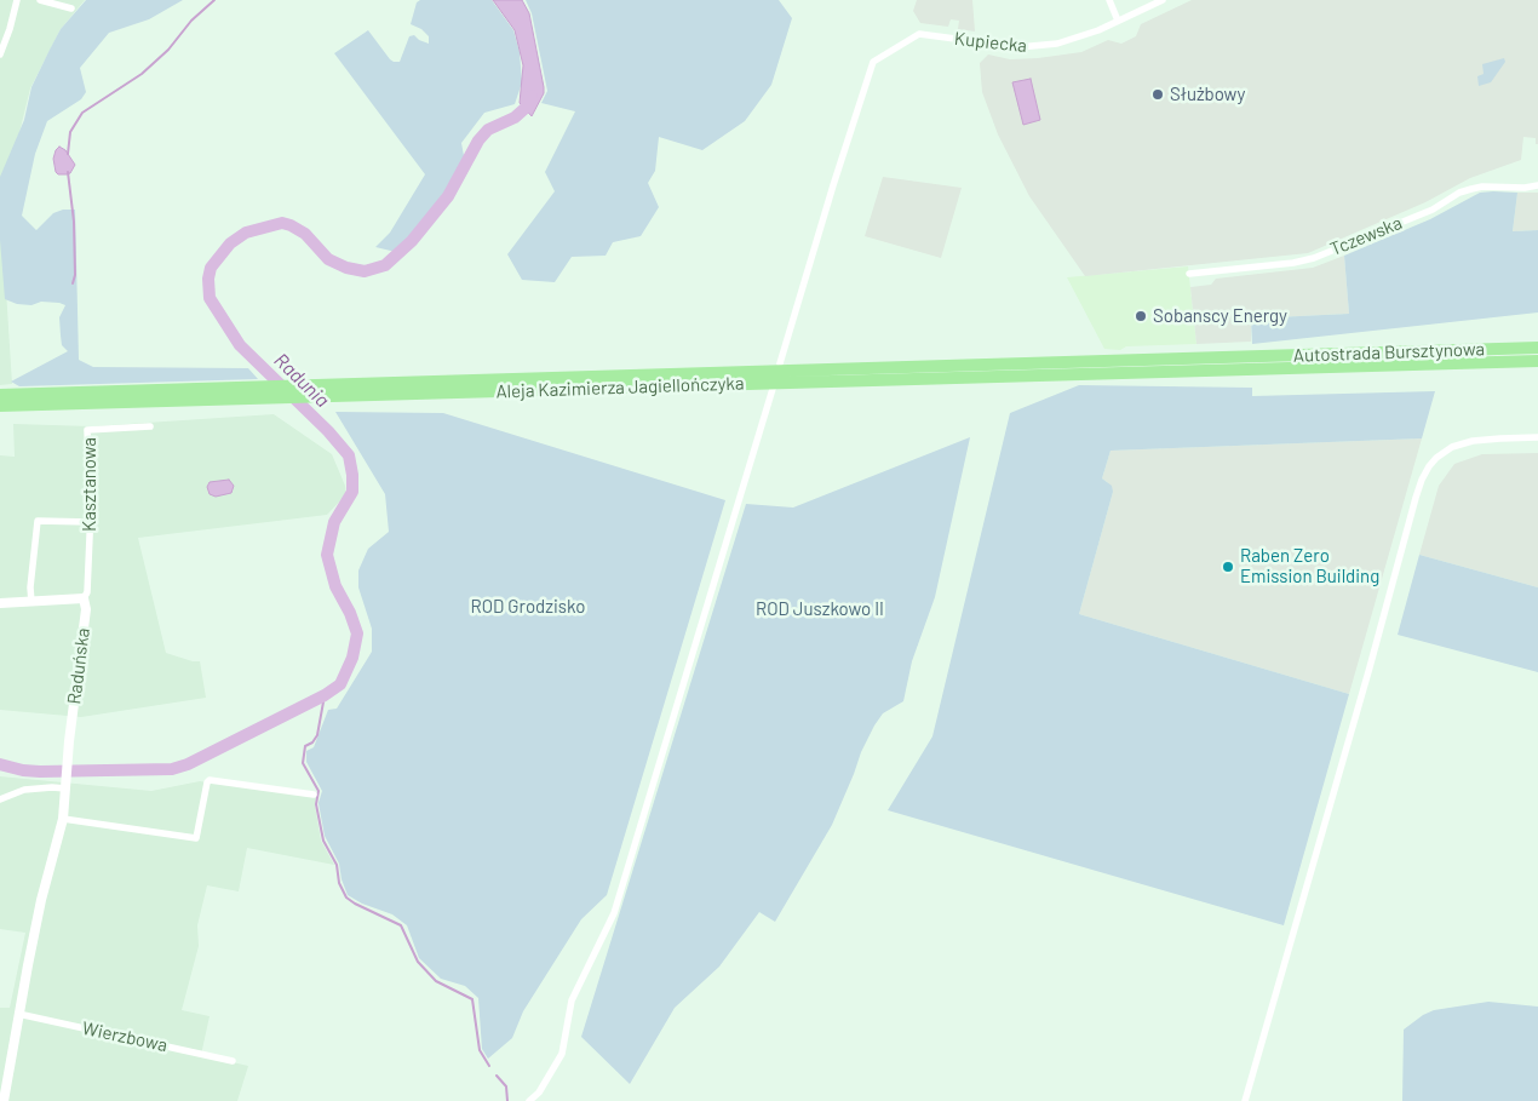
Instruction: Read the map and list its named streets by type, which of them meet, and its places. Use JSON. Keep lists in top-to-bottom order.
{
  "streets": {
    "highway": ["Autostrada Bursztynowa", "Aleja Kazimierza Jagiellończyka"],
    "street": [
      "Kupiecka",
      "Tczewska",
      "Kasztanowa",
      "Raduńska",
      "Wierzbowa"
    ]
  },
  "crossings": [
    ["Autostrada Bursztynowa", "Aleja Kazimierza Jagiellończyka"],
    ["Kasztanowa", "Raduńska"],
    ["Raduńska", "Wierzbowa"]
  ],
  "water": ["Radunia"],
  "parks": ["ROD Grodzisko", "ROD Juszkowo II"],
  "places": ["Służbowy", "Sobanscy Energy", "Raben Zero Emission Building"]
}
